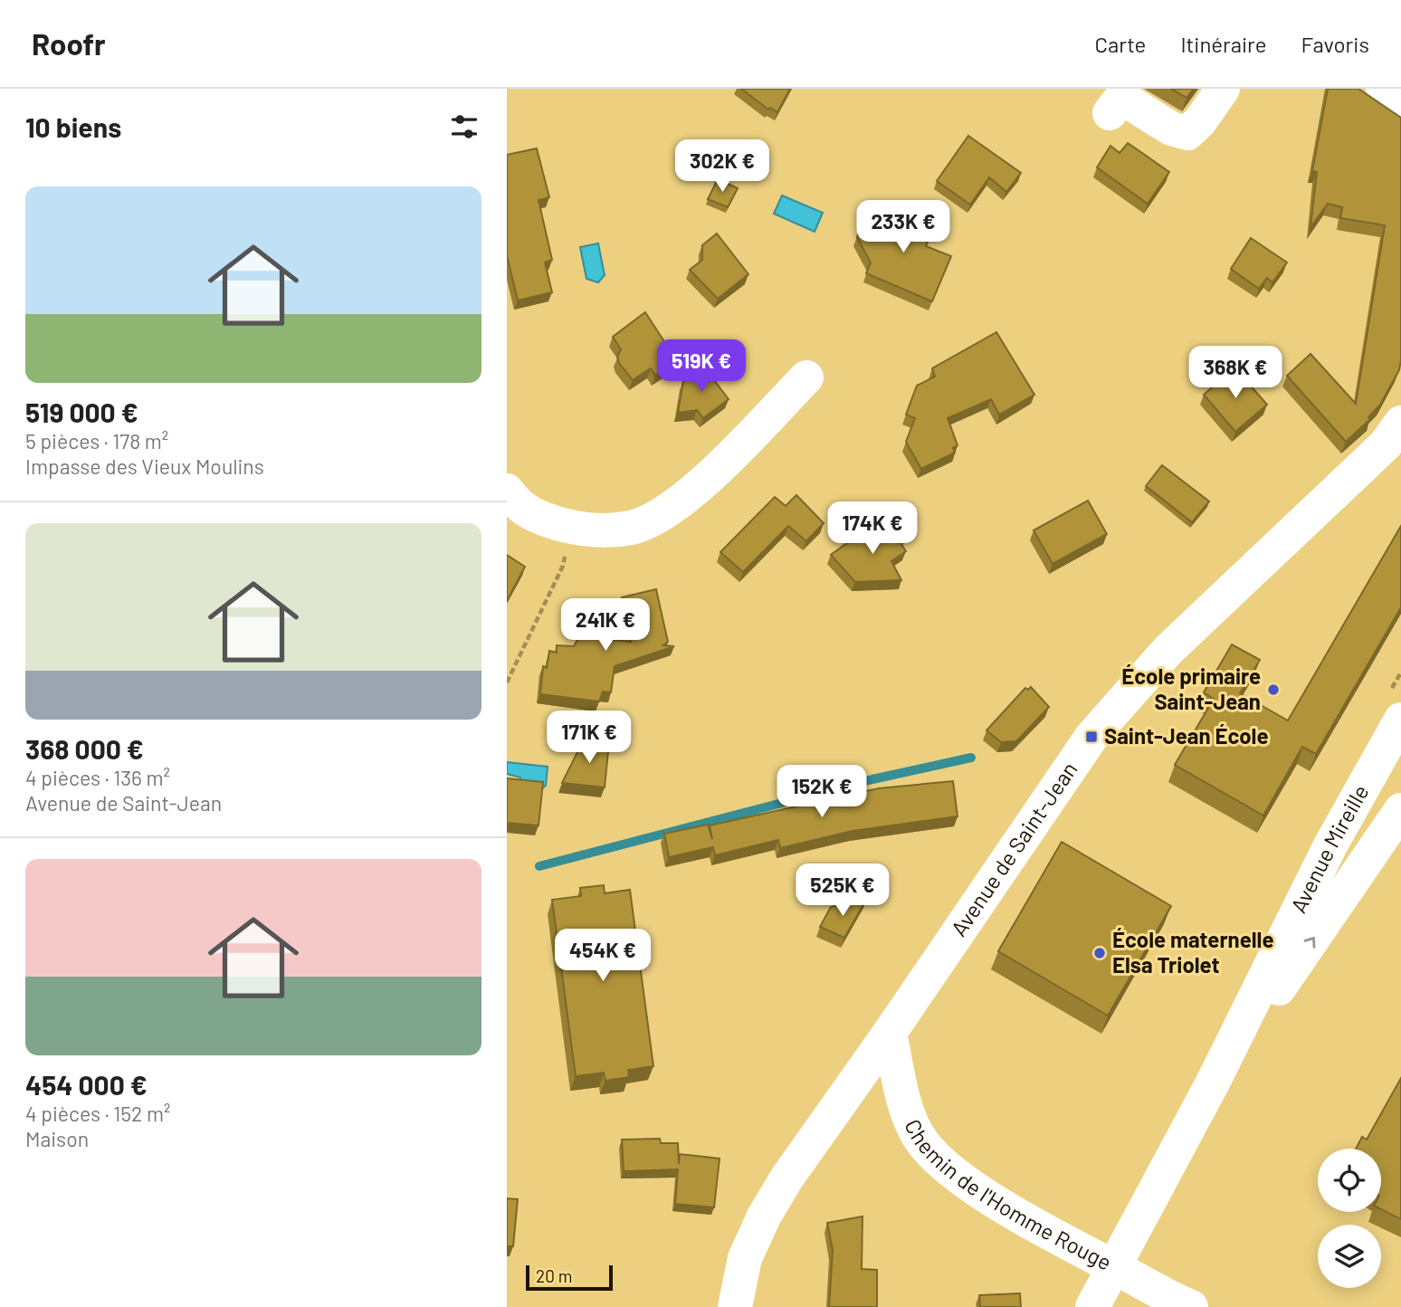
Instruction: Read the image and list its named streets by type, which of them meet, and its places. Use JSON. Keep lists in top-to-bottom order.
{
  "streets": {
    "street": ["Avenue de Saint-Jean", "Avenue Mireille", "Chemin de l'Homme Rouge"]
  },
  "crossings": [
    ["Avenue de Saint-Jean", "Chemin de l'Homme Rouge"]
  ],
  "places": {
    "other": ["École primaire Saint-Jean", "École maternelle Elsa Triolet"],
    "transit": ["Saint-Jean École"]
  },
  "scale_bar": "20 m",
  "page": {
    "header": "Roofr",
    "nav": ["Carte", "Itinéraire", "Favoris"],
    "heading": "10 biens",
    "price": [
      "302K €",
      "233K €",
      "519K €",
      "368K €",
      "174K €",
      "241K €",
      "171K €",
      "152K €",
      "525K €",
      "454K €"
    ],
    "list": [
      {
        "name": "519 000 €",
        "note": "5 pièces · 178 m² · Impasse des Vieux Moulins"
      },
      {
        "name": "368 000 €",
        "note": "4 pièces · 136 m² · Avenue de Saint-Jean"
      },
      {
        "name": "454 000 €",
        "note": "4 pièces · 152 m² · Maison"
      }
    ],
    "scale": "20 m"
  }
}
